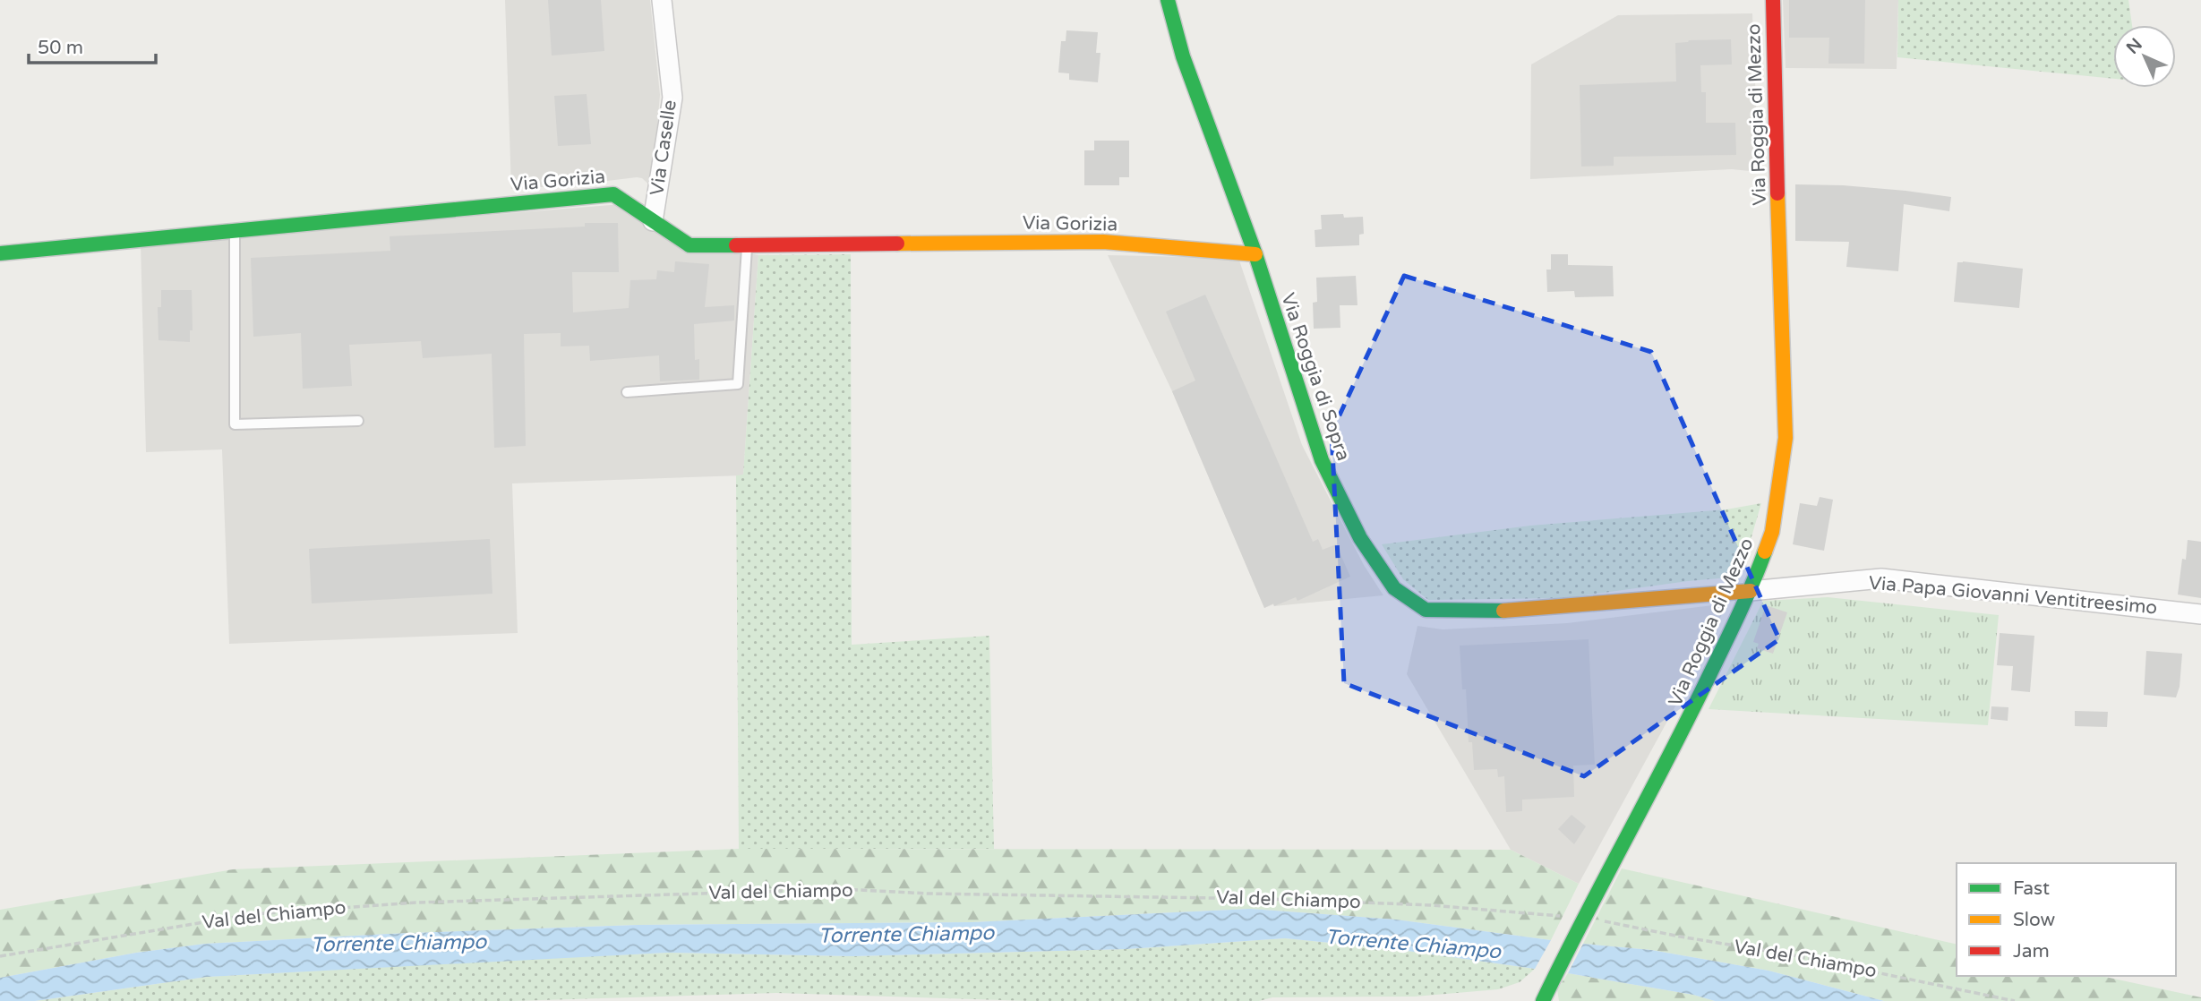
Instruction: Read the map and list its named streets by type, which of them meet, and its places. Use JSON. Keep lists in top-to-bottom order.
{
  "streets": {
    "street": [
      "Via Roggia di Mezzo",
      "Via Caselle",
      "Via Gorizia",
      "Via Roggia di Sopra",
      "Via Papa Giovanni Ventitreesimo"
    ],
    "path": ["Val del Chiampo"]
  },
  "crossings": [
    ["Via Roggia di Mezzo", "Via Roggia di Sopra"],
    ["Via Roggia di Mezzo", "Via Papa Giovanni Ventitreesimo"],
    ["Via Caselle", "Via Gorizia"],
    ["Via Gorizia", "Via Roggia di Sopra"],
    ["Via Roggia di Sopra", "Via Papa Giovanni Ventitreesimo"]
  ],
  "water": ["Torrente Chiampo"],
  "legend": ["Fast", "Slow", "Jam"],
  "scale_bar": "50 m",
  "north": "top left"
}
